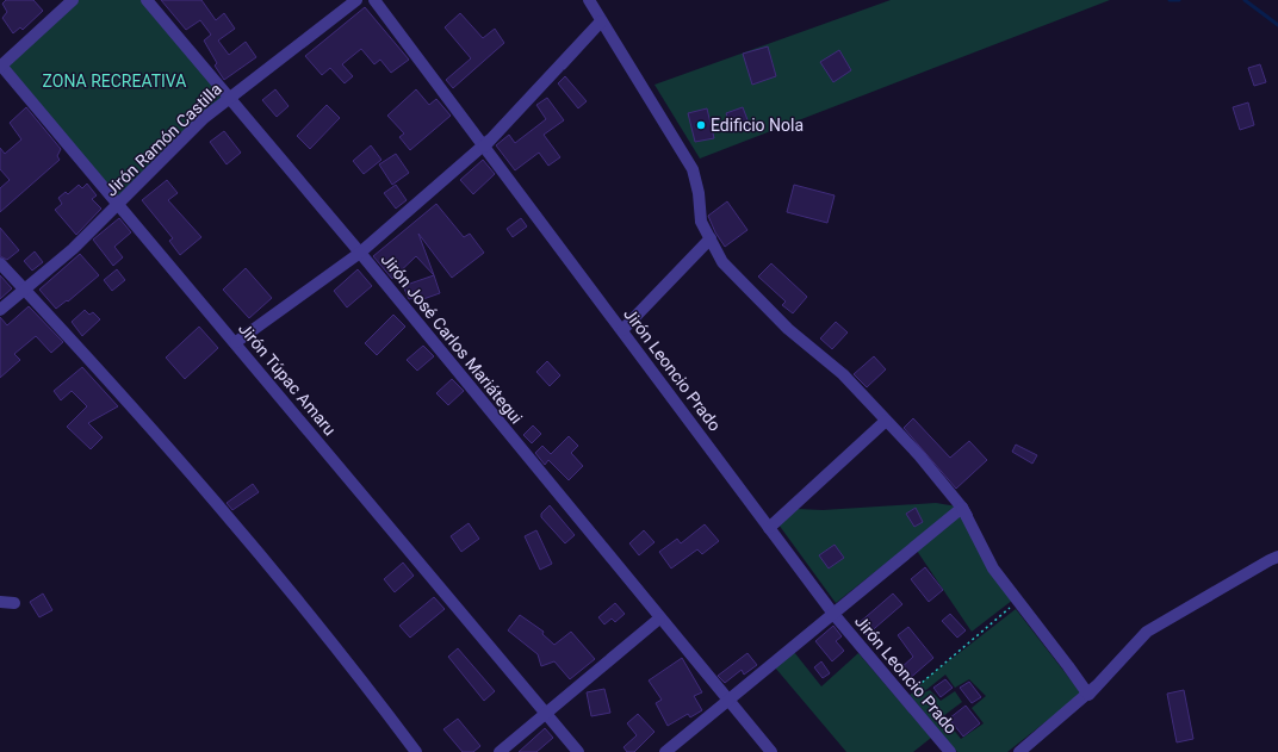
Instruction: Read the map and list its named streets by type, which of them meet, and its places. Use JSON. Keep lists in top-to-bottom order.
{
  "streets": {
    "street": [
      "Jirón Ramón Castilla",
      "Jirón José Carlos Mariátegui",
      "Jirón Leoncio Prado",
      "Jirón Túpac Amaru"
    ]
  },
  "crossings": [
    ["Jirón Ramón Castilla", "Jirón José Carlos Mariátegui"],
    ["Jirón Ramón Castilla", "Jirón Túpac Amaru"]
  ],
  "parks": ["ZONA RECREATIVA"],
  "places": ["Edificio Nola"]
}
